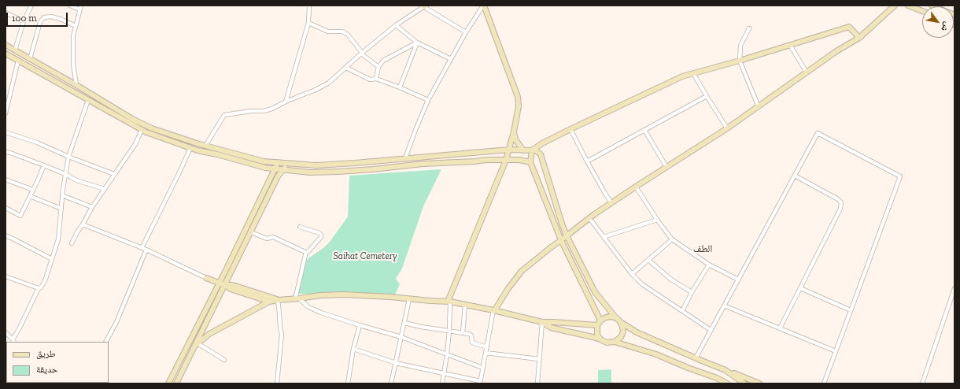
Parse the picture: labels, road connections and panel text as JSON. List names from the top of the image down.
{
  "districts": ["الطف"],
  "parks": ["Saihat Cemetery"],
  "legend": ["طريق", "حديقة"],
  "scale_bar": "100 m",
  "north": "bottom right"
}
